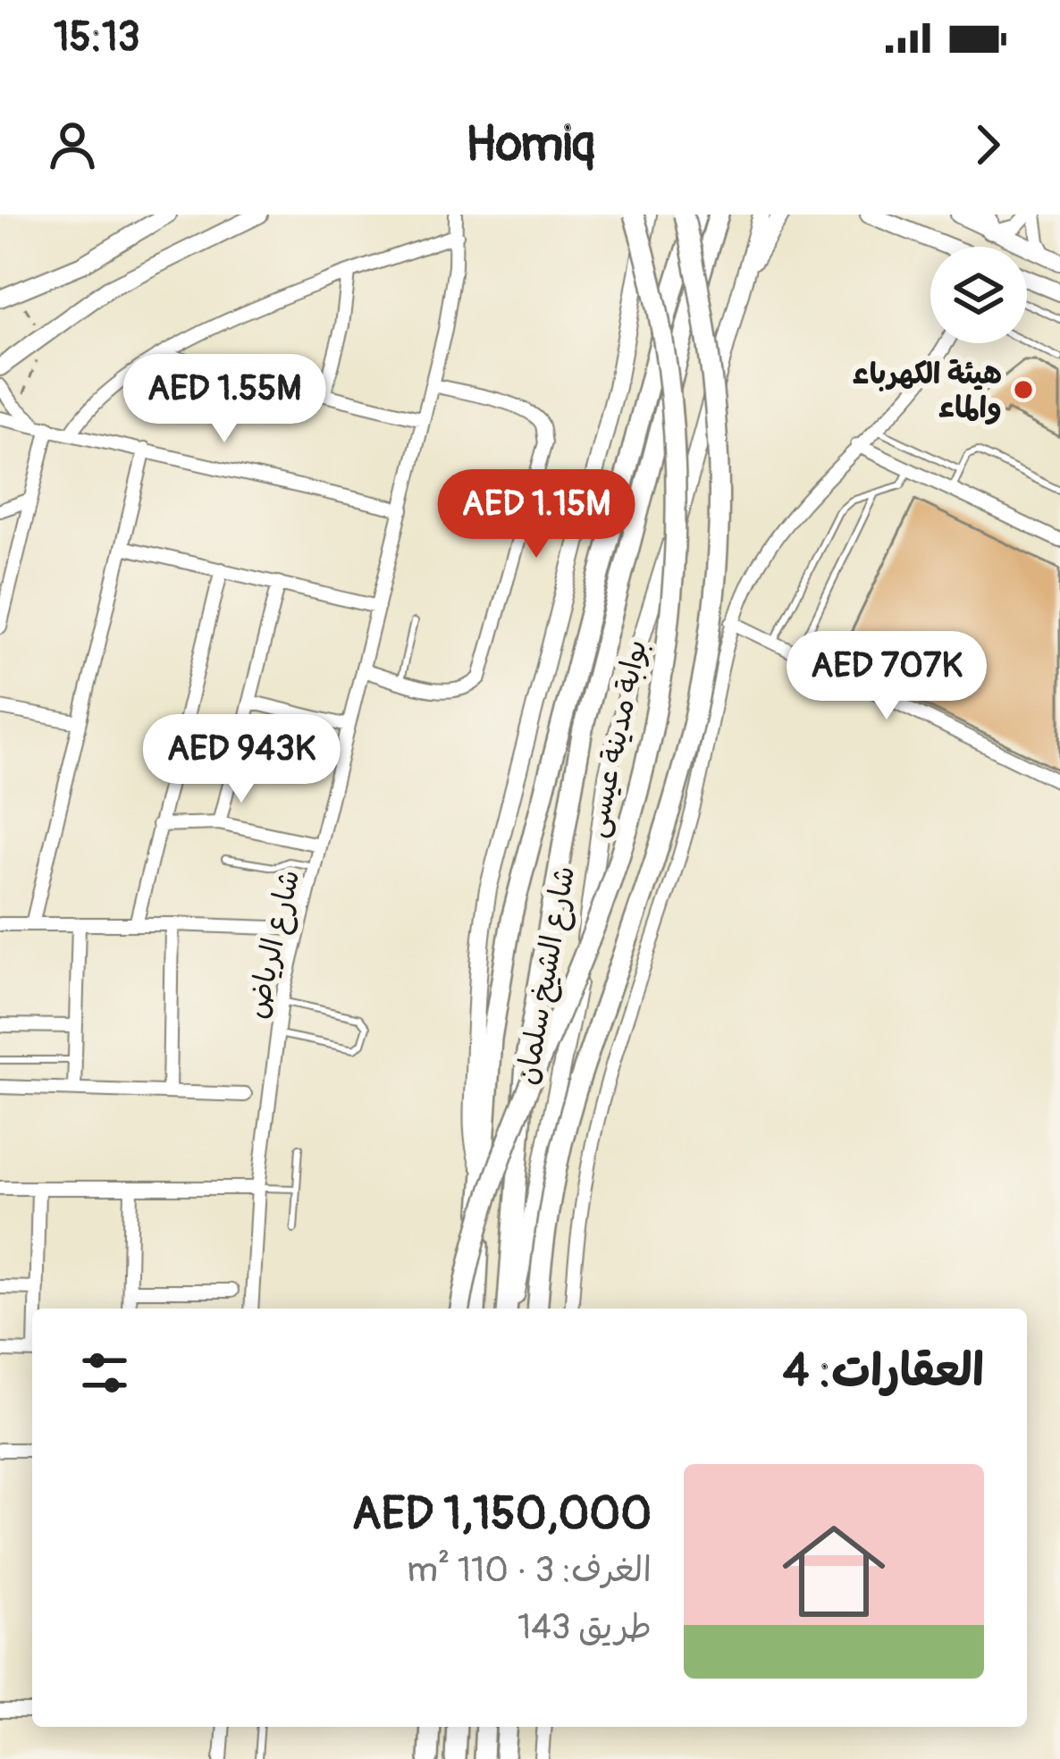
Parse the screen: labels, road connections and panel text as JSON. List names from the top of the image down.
{
  "streets": {
    "main road": ["بوابة مدينة عيسى", "شارع الشيخ سلمان"],
    "street": ["شارع الرياض"]
  },
  "places": ["هيئة الكهرباء والماء"],
  "page": {
    "status": "15:13",
    "header": "Homiq",
    "price": [
      "AED 1.55M",
      "AED 1.15M",
      "AED 707K",
      "AED 943K"
    ],
    "heading": "العقارات: 4",
    "list": [
      {
        "name": "AED 1,150,000",
        "note": "الغرف: 3 · 110 m² · طريق 143"
      }
    ]
  }
}
